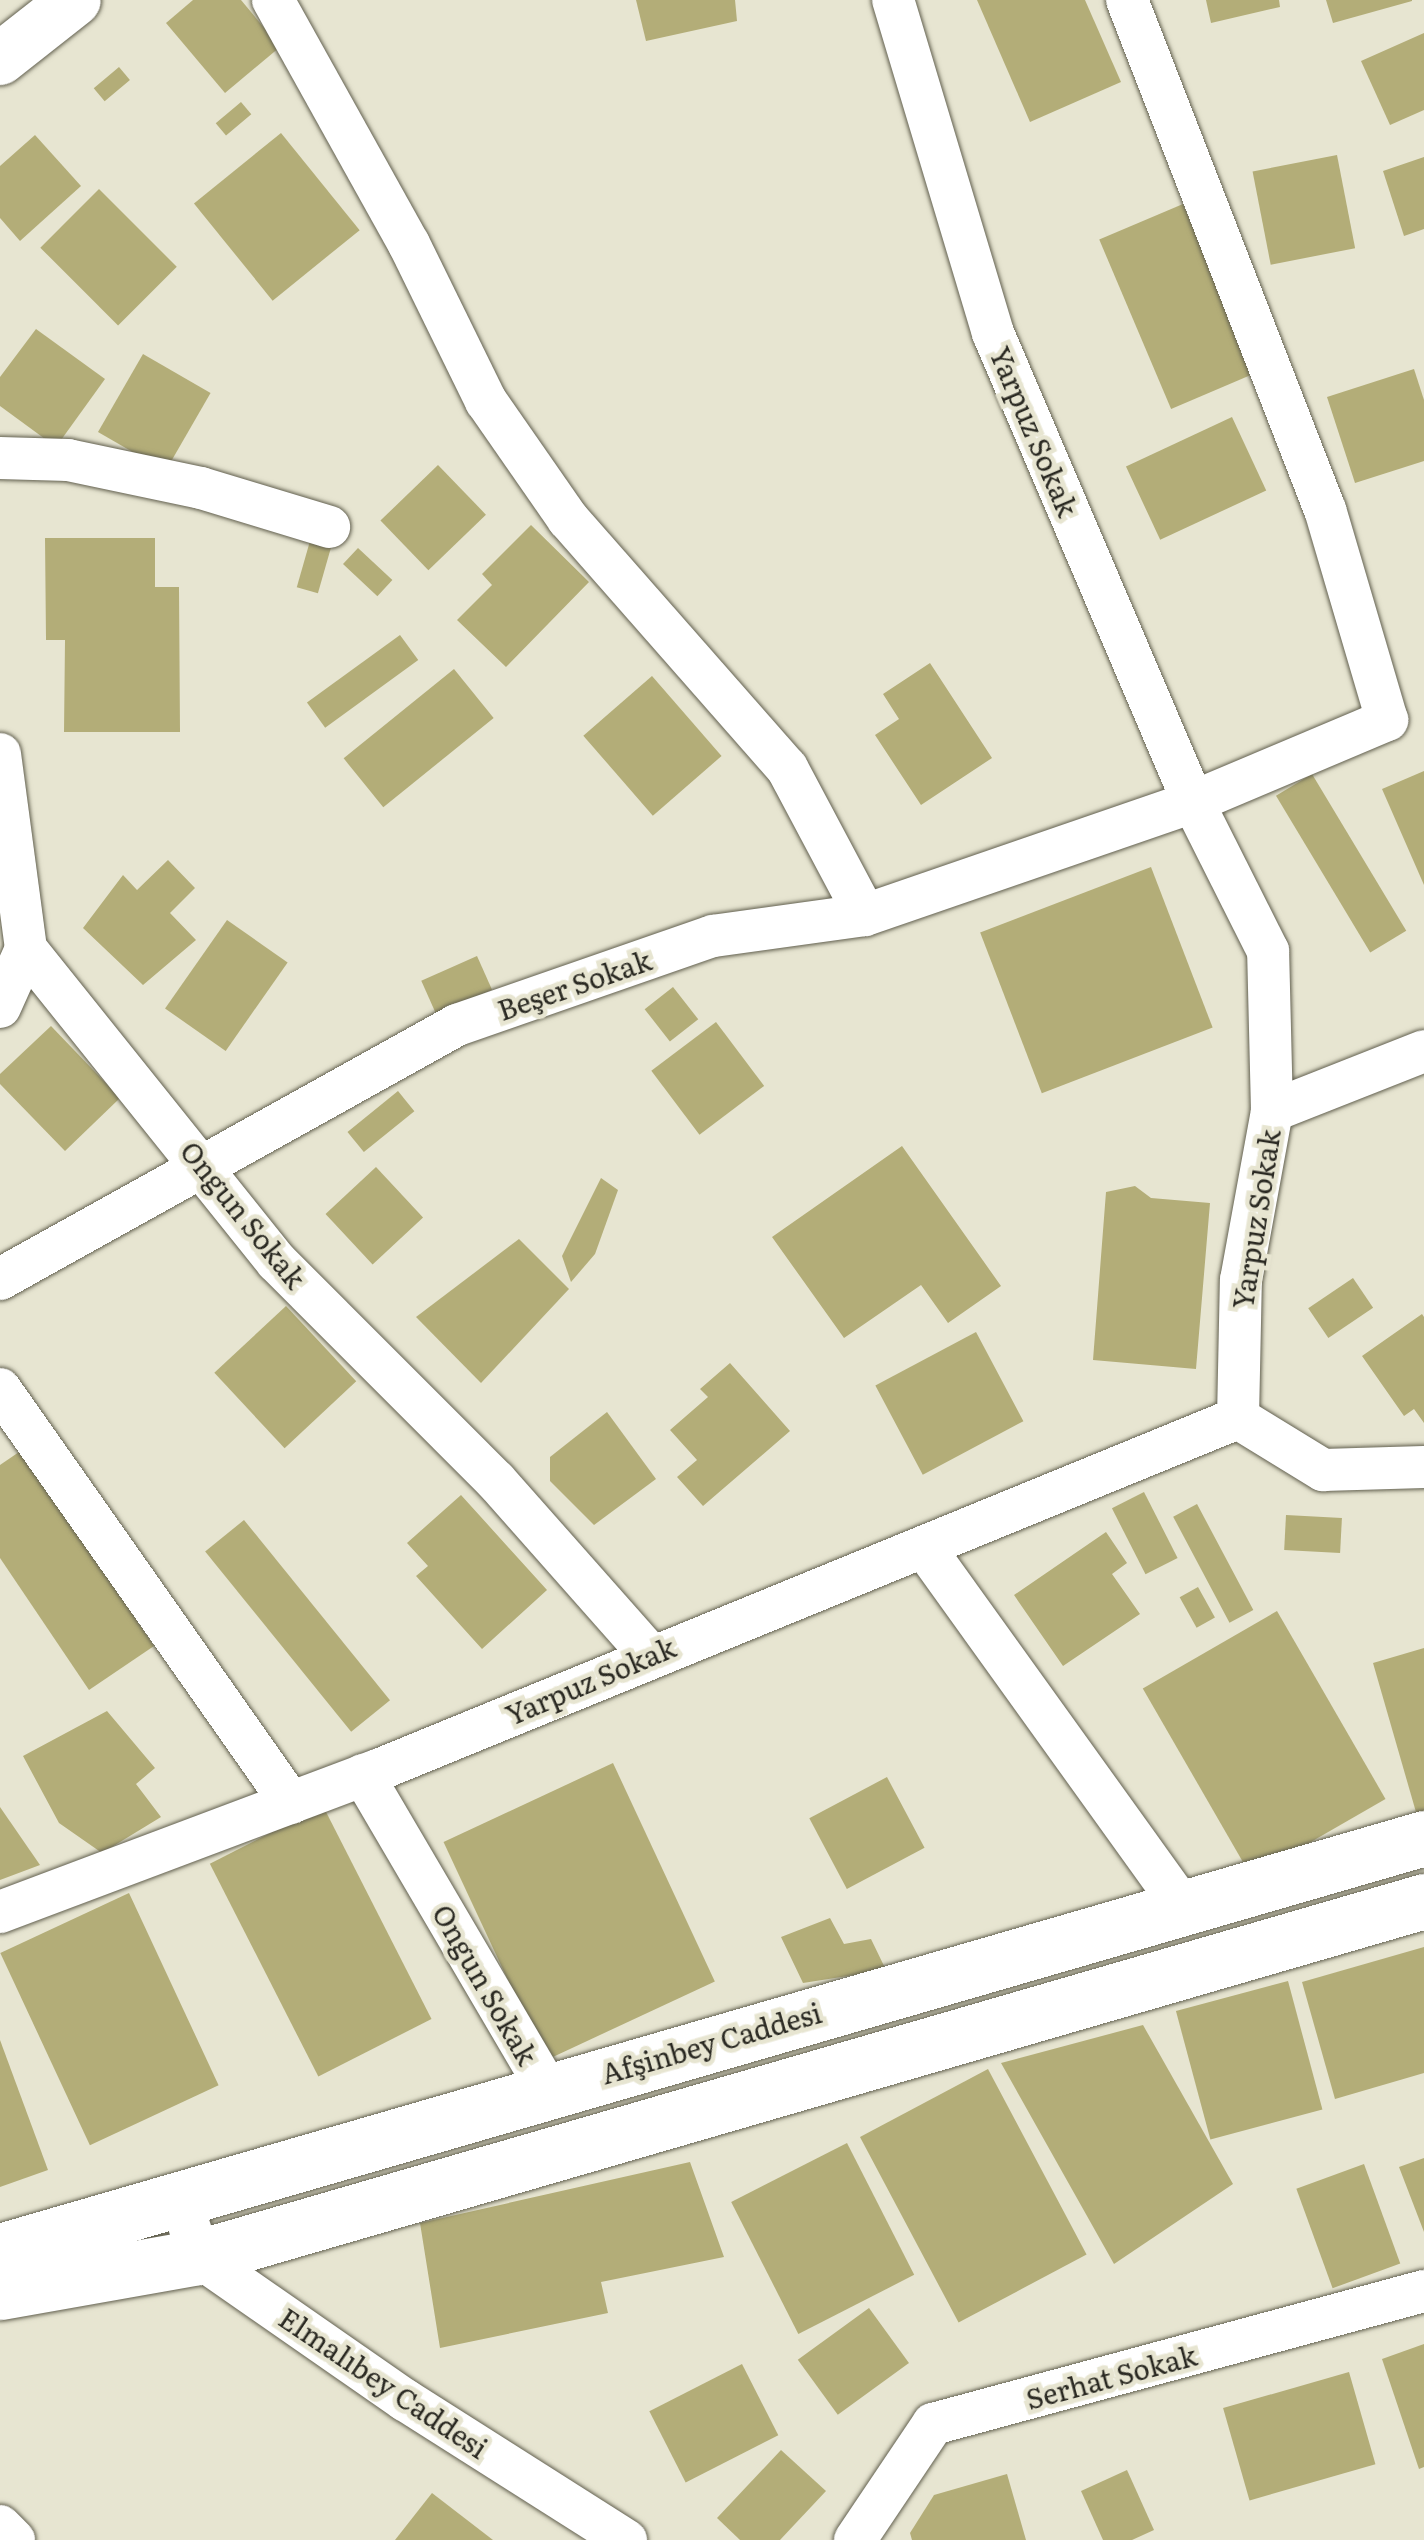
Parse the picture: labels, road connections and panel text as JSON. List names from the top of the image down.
{
  "streets": {
    "main road": ["Afşinbey Caddesi"],
    "street": [
      "Yarpuz Sokak",
      "Beşer Sokak",
      "Ongun Sokak",
      "Serhat Sokak",
      "Elmalıbey Caddesi"
    ]
  },
  "crossings": [
    ["Yarpuz Sokak", "Beşer Sokak"],
    ["Yarpuz Sokak", "Ongun Sokak"],
    ["Beşer Sokak", "Ongun Sokak"],
    ["Ongun Sokak", "Afşinbey Caddesi"]
  ]
}
